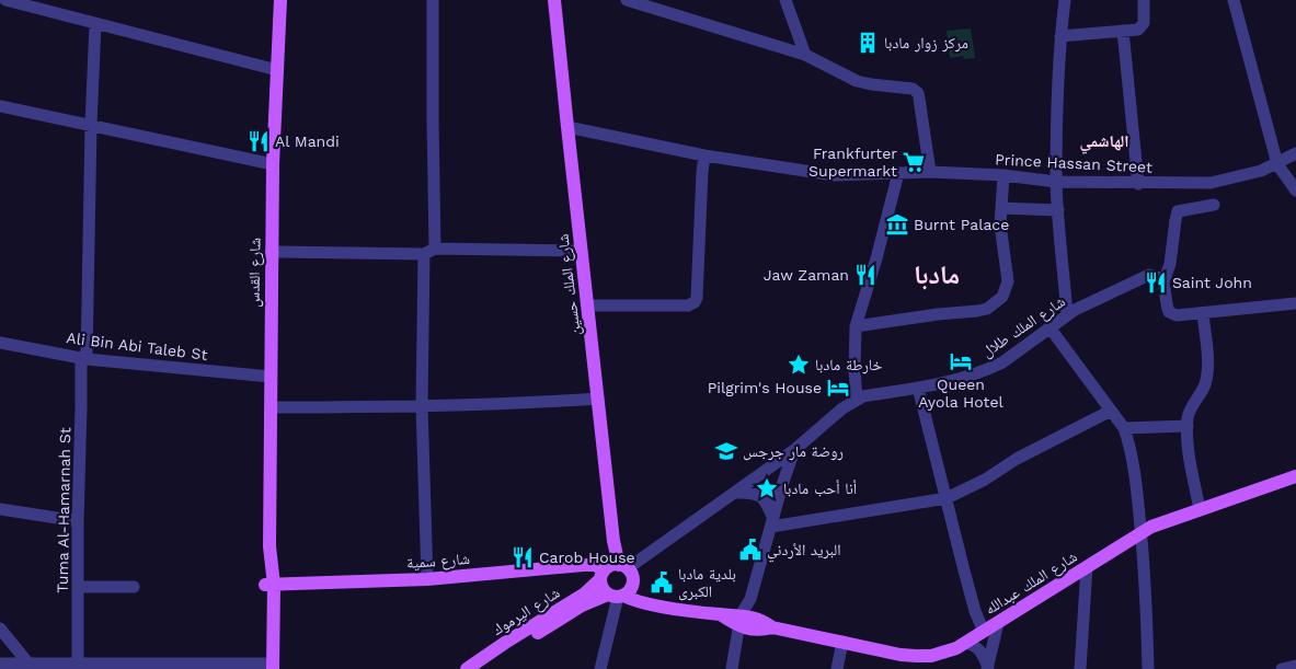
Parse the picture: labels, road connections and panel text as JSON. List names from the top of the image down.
{
  "streets": {
    "main road": [
      "شارع القدس",
      "شارع الملك حسين",
      "شارع سمية",
      "شارع الملك عبدالله",
      "شارع اليرموك"
    ],
    "street": [
      "Prince Hassan Street",
      "شارع الملك طلال",
      "Ali Bin Abi Taleb St",
      "Tuma Al-Hamarnah St"
    ]
  },
  "crossings": [
    ["Prince Hassan Street", "شارع الملك حسين"],
    ["شارع القدس", "Ali Bin Abi Taleb St"],
    ["شارع القدس", "شارع سمية"],
    ["شارع الملك حسين", "شارع الملك طلال"],
    ["شارع الملك حسين", "شارع سمية"],
    ["شارع الملك حسين", "شارع اليرموك"],
    ["شارع الملك طلال", "شارع سمية"],
    ["شارع الملك طلال", "شارع اليرموك"],
    ["Ali Bin Abi Taleb St", "Tuma Al-Hamarnah St"],
    ["شارع سمية", "شارع اليرموك"]
  ],
  "districts": ["الهاشمي", "مادبا"],
  "places": {
    "building": ["مركز زوار مادبا"],
    "restaurant": [
      "Al Mandi",
      "Jaw Zaman",
      "Saint John",
      "Carob House"
    ],
    "supermarket": ["Frankfurter Supermarkt"],
    "museum": ["Burnt Palace"],
    "hotel": ["Queen Ayola Hotel", "Pilgrim's House"],
    "place": ["خارطة مادبا", "أنا أحب مادبا"],
    "school or university": ["روضة مار جرجس"],
    "public building": ["البريد الأردني", "بلدية مادبا الكبرى"]
  }
}
